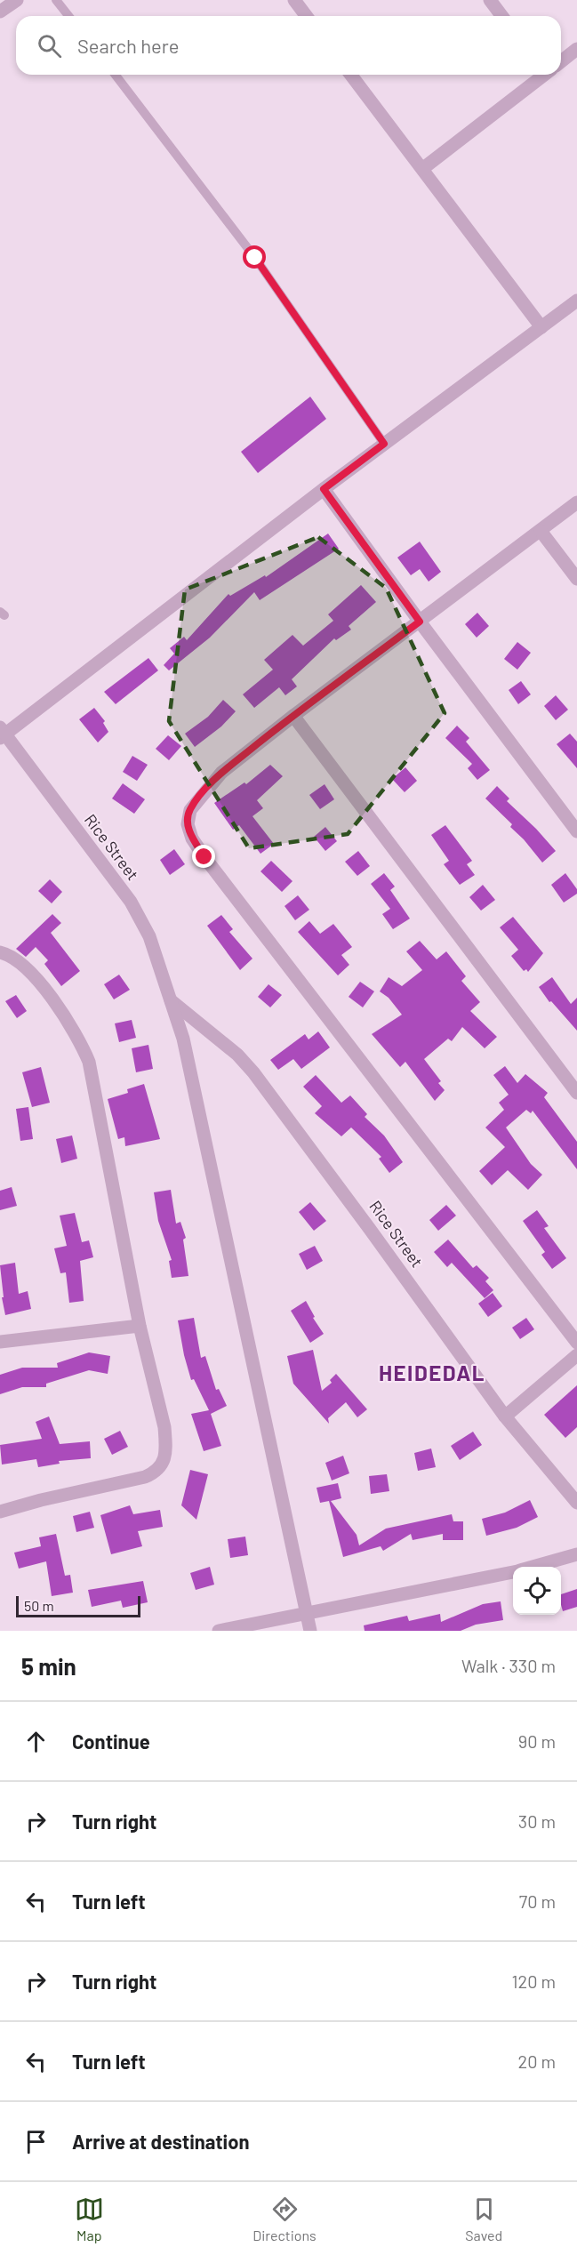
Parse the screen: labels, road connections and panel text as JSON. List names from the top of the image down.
{
  "streets": {
    "street": ["Rice Street"]
  },
  "districts": ["HEIDEDAL"],
  "scale_bar": "50 m",
  "page": {
    "search": "Search here",
    "scale": "50 m",
    "heading": ["5 min", "Walk · 330 m"],
    "list": [
      ["Continue", "90 m"],
      ["Turn right", "30 m"],
      ["Turn left", "70 m"],
      ["Turn right", "120 m"],
      ["Turn left", "20 m"],
      "Arrive at destination"
    ],
    "nav": ["Map", "Directions", "Saved"]
  }
}
